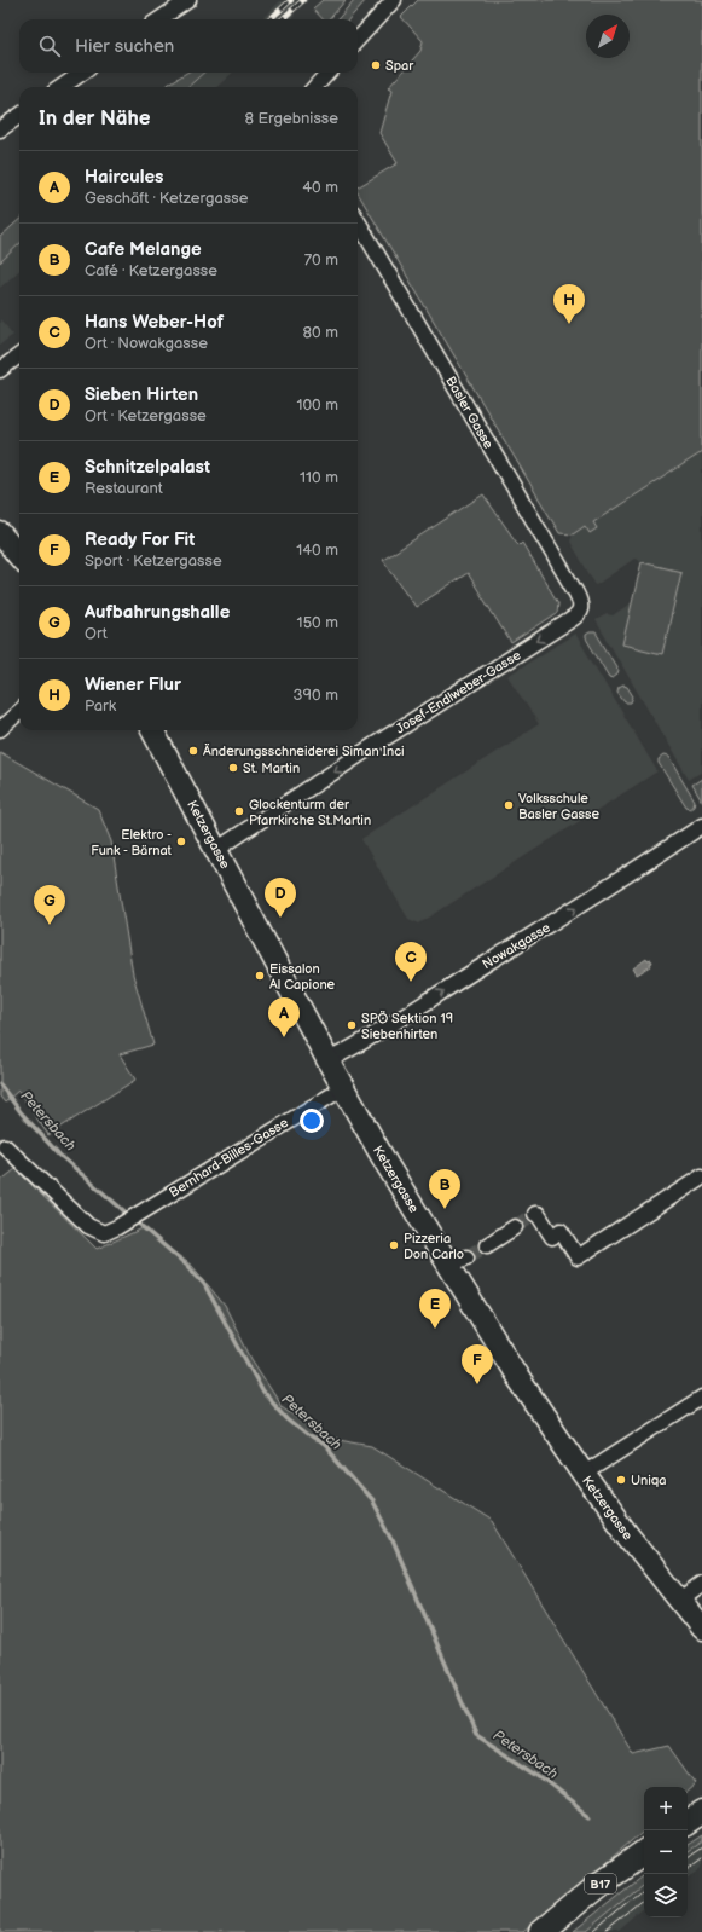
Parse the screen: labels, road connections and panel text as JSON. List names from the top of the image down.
{
  "streets": {
    "main road": ["Ketzergasse", "B17"],
    "street": [
      "Basler Gasse",
      "Josef-Endlweber-Gasse",
      "Nowakgasse",
      "Bernhard-Billes-Gasse"
    ]
  },
  "crossings": [
    ["Basler Gasse", "Josef-Endlweber-Gasse"],
    ["Josef-Endlweber-Gasse", "Ketzergasse"],
    ["Ketzergasse", "Nowakgasse"],
    ["Ketzergasse", "Bernhard-Billes-Gasse"]
  ],
  "one_way": ["Josef-Endlweber-Gasse", "Nowakgasse"],
  "water": ["Petersbach"],
  "places": [
    "Spar",
    "Änderungsschneiderei Siman Inci",
    "St. Martin",
    "Volksschule Basler Gasse",
    "Glockenturm der Pfarrkirche St.Martin",
    "Elektro - Funk - Bärnat",
    "Eissalon Al Capione",
    "SPÖ Sektion 19 Siebenhirten",
    "Pizzeria Don Carlo",
    "Uniqa"
  ],
  "north": "top right",
  "page": {
    "search": "Hier suchen",
    "heading": ["In der Nähe", "8 Ergebnisse"],
    "list": [
      {
        "mark": "A",
        "name": "Haircules",
        "note": "Geschäft · Ketzergasse",
        "value": "40 m"
      },
      {
        "mark": "B",
        "name": "Cafe Melange",
        "note": "Café · Ketzergasse",
        "value": "70 m"
      },
      {
        "mark": "C",
        "name": "Hans Weber-Hof",
        "note": "Ort · Nowakgasse",
        "value": "80 m"
      },
      {
        "mark": "D",
        "name": "Sieben Hirten",
        "note": "Ort · Ketzergasse",
        "value": "100 m"
      },
      {
        "mark": "E",
        "name": "Schnitzelpalast",
        "note": "Restaurant",
        "value": "110 m"
      },
      {
        "mark": "F",
        "name": "Ready For Fit",
        "note": "Sport · Ketzergasse",
        "value": "140 m"
      },
      {
        "mark": "G",
        "name": "Aufbahrungshalle",
        "note": "Ort",
        "value": "150 m"
      },
      {
        "mark": "H",
        "name": "Wiener Flur",
        "note": "Park",
        "value": "390 m"
      }
    ],
    "pins": [
      "H",
      "D",
      "G",
      "C",
      "A",
      "B",
      "E",
      "F"
    ],
    "map_buttons": ["+", "−"]
  }
}
